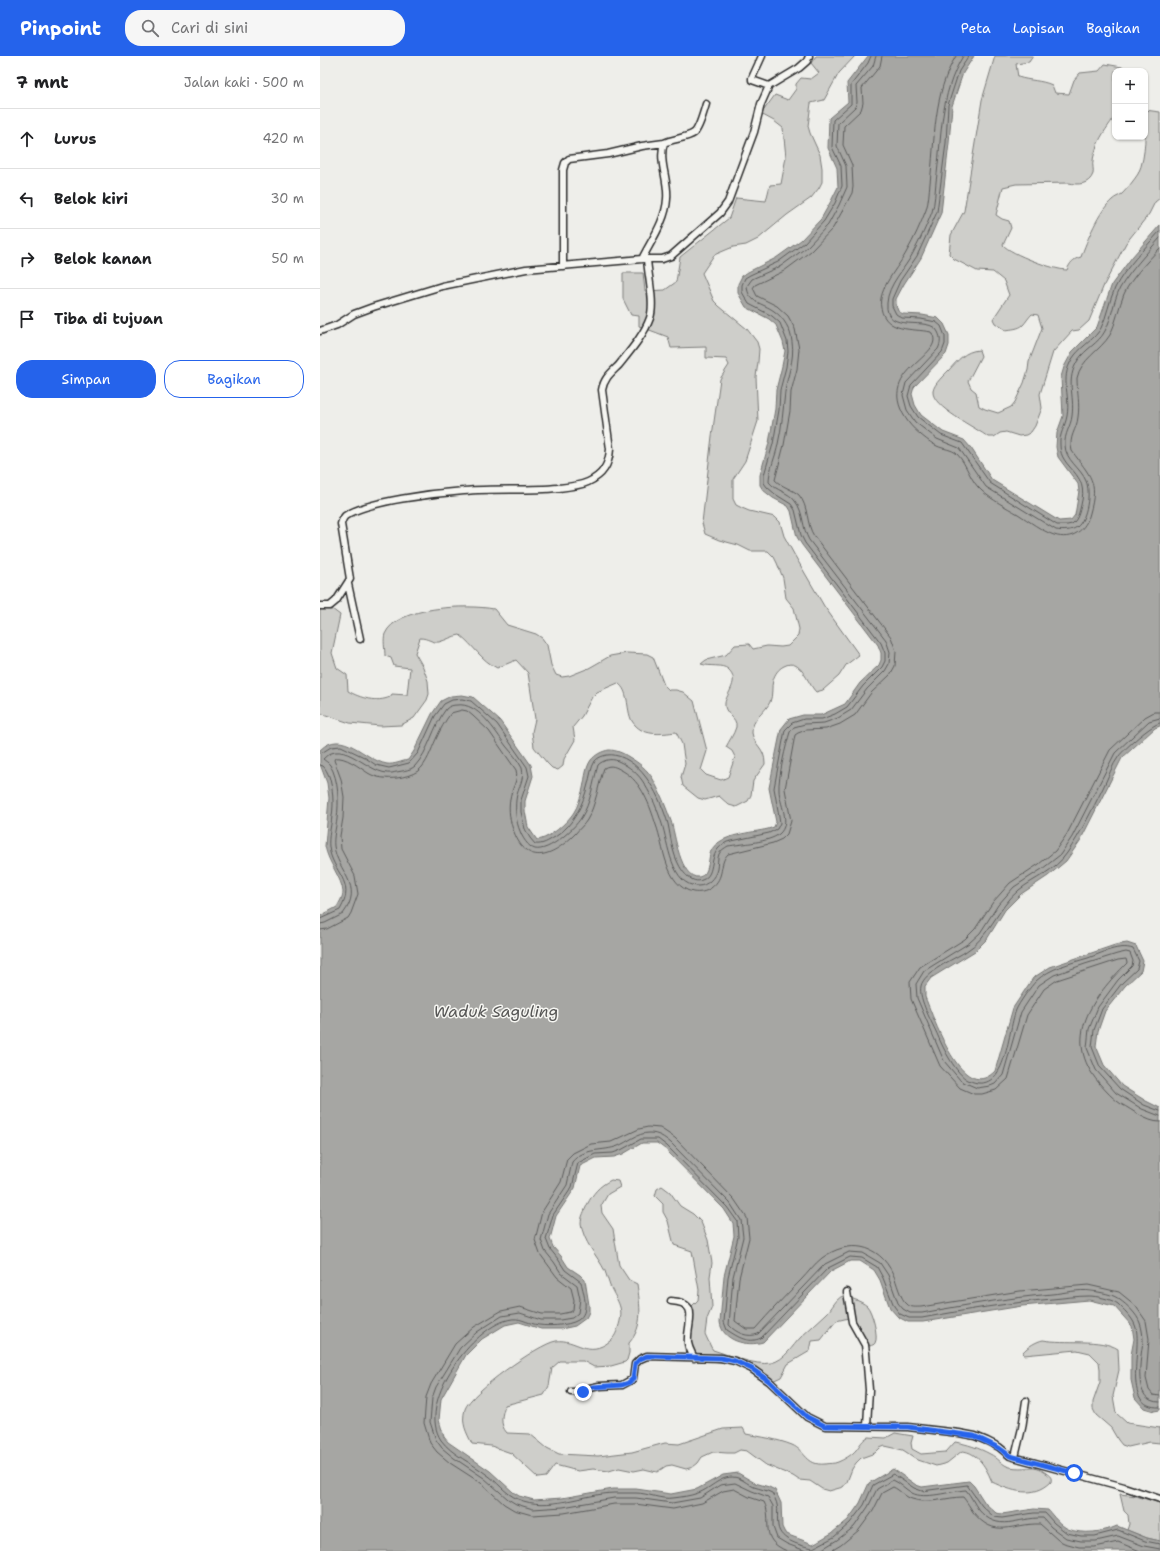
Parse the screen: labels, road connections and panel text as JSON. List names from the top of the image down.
{
  "water": ["Waduk Saguling"],
  "page": {
    "header": "Pinpoint",
    "search": "Cari di sini",
    "nav": ["Peta", "Lapisan", "Bagikan"],
    "heading": ["7 mnt", "Jalan kaki · 500 m"],
    "map_buttons": ["+", "−"],
    "list": [
      ["Lurus", "420 m"],
      ["Belok kiri", "30 m"],
      ["Belok kanan", "50 m"],
      "Tiba di tujuan"
    ],
    "buttons": ["Simpan", "Bagikan"]
  }
}
